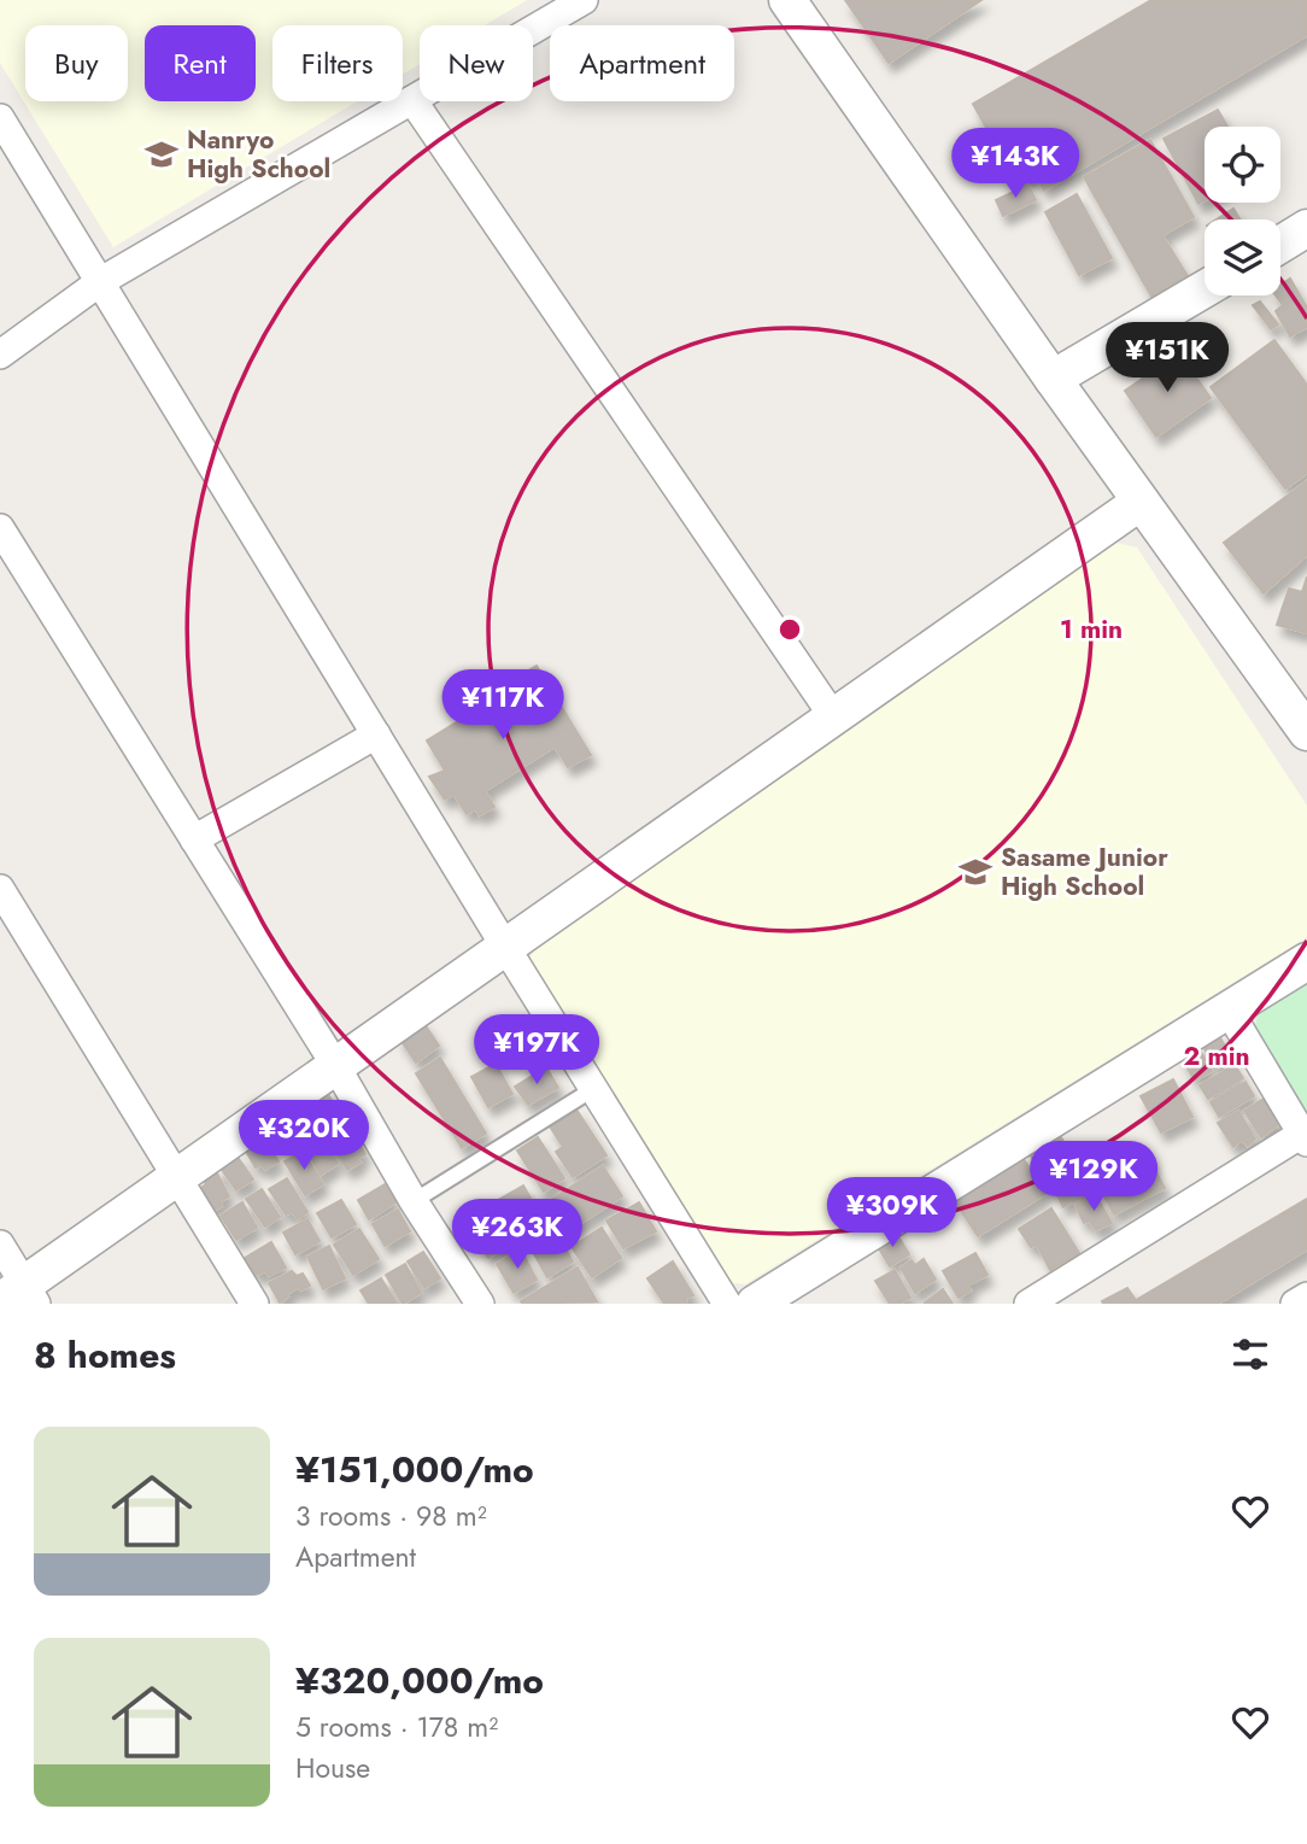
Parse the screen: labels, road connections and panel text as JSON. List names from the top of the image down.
{
  "places": {
    "school or university": ["Nanryo High School", "Sasame Junior High School"]
  },
  "page": {
    "chip": [
      "Buy",
      "Rent",
      "Filters",
      "New",
      "Apartment"
    ],
    "price": [
      "¥143K",
      "¥151K",
      "¥117K",
      "¥197K",
      "¥320K",
      "¥129K",
      "¥309K",
      "¥263K"
    ],
    "heading": "8 homes",
    "list": [
      {
        "name": "¥151,000/mo",
        "note": "3 rooms · 98 m² · Apartment"
      },
      {
        "name": "¥320,000/mo",
        "note": "5 rooms · 178 m² · House"
      }
    ]
  },
  "rings": ["1 min", "2 min"]
}
